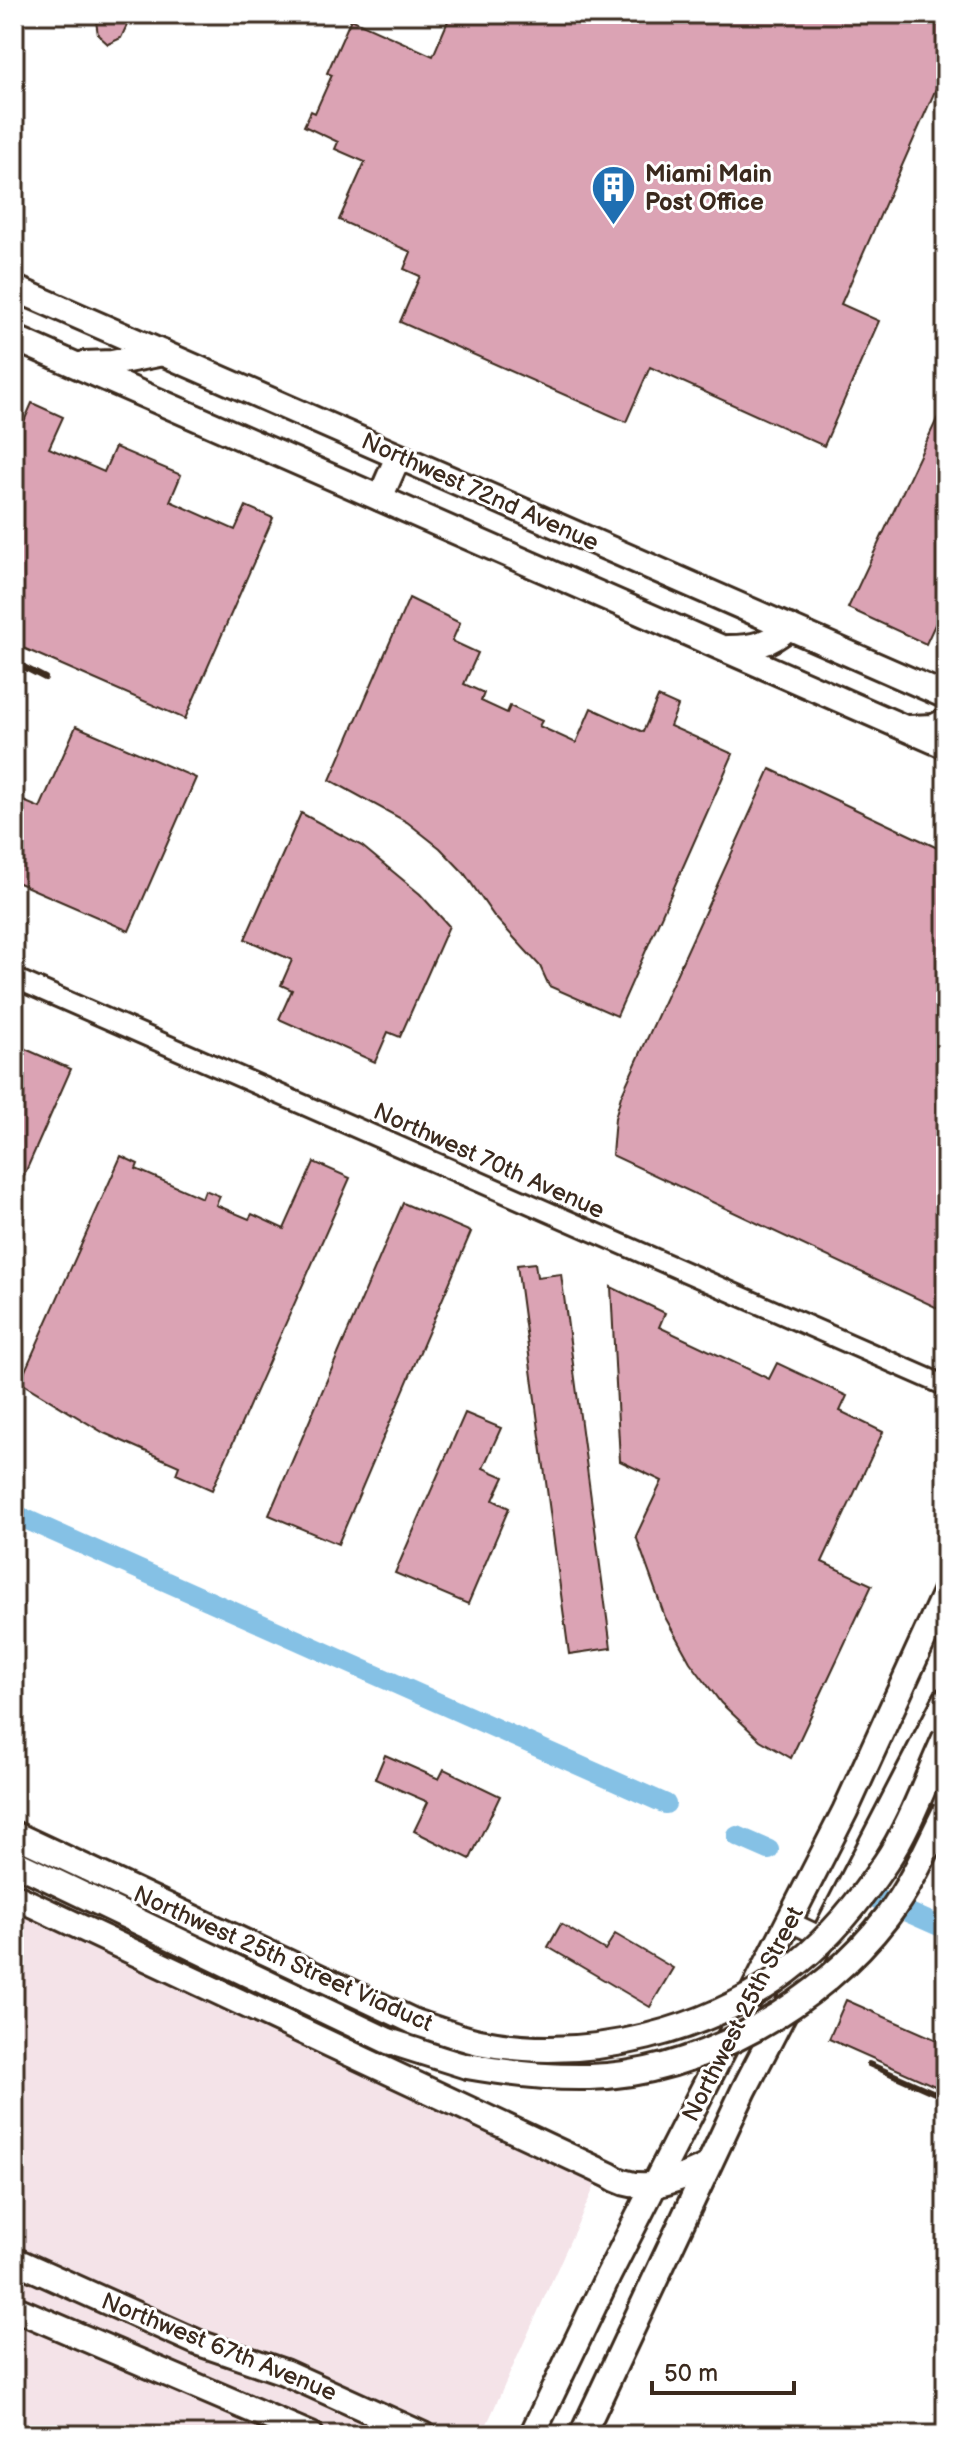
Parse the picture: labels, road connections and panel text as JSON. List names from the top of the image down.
{
  "streets": {
    "main road": [
      "Northwest 72nd Avenue",
      "Northwest 25th Street Viaduct",
      "Northwest 25th Street",
      "Northwest 67th Avenue"
    ],
    "street": ["Northwest 70th Avenue"]
  },
  "places": {
    "building": ["Miami Main Post Office"]
  },
  "scale_bar": "50 m"
}
